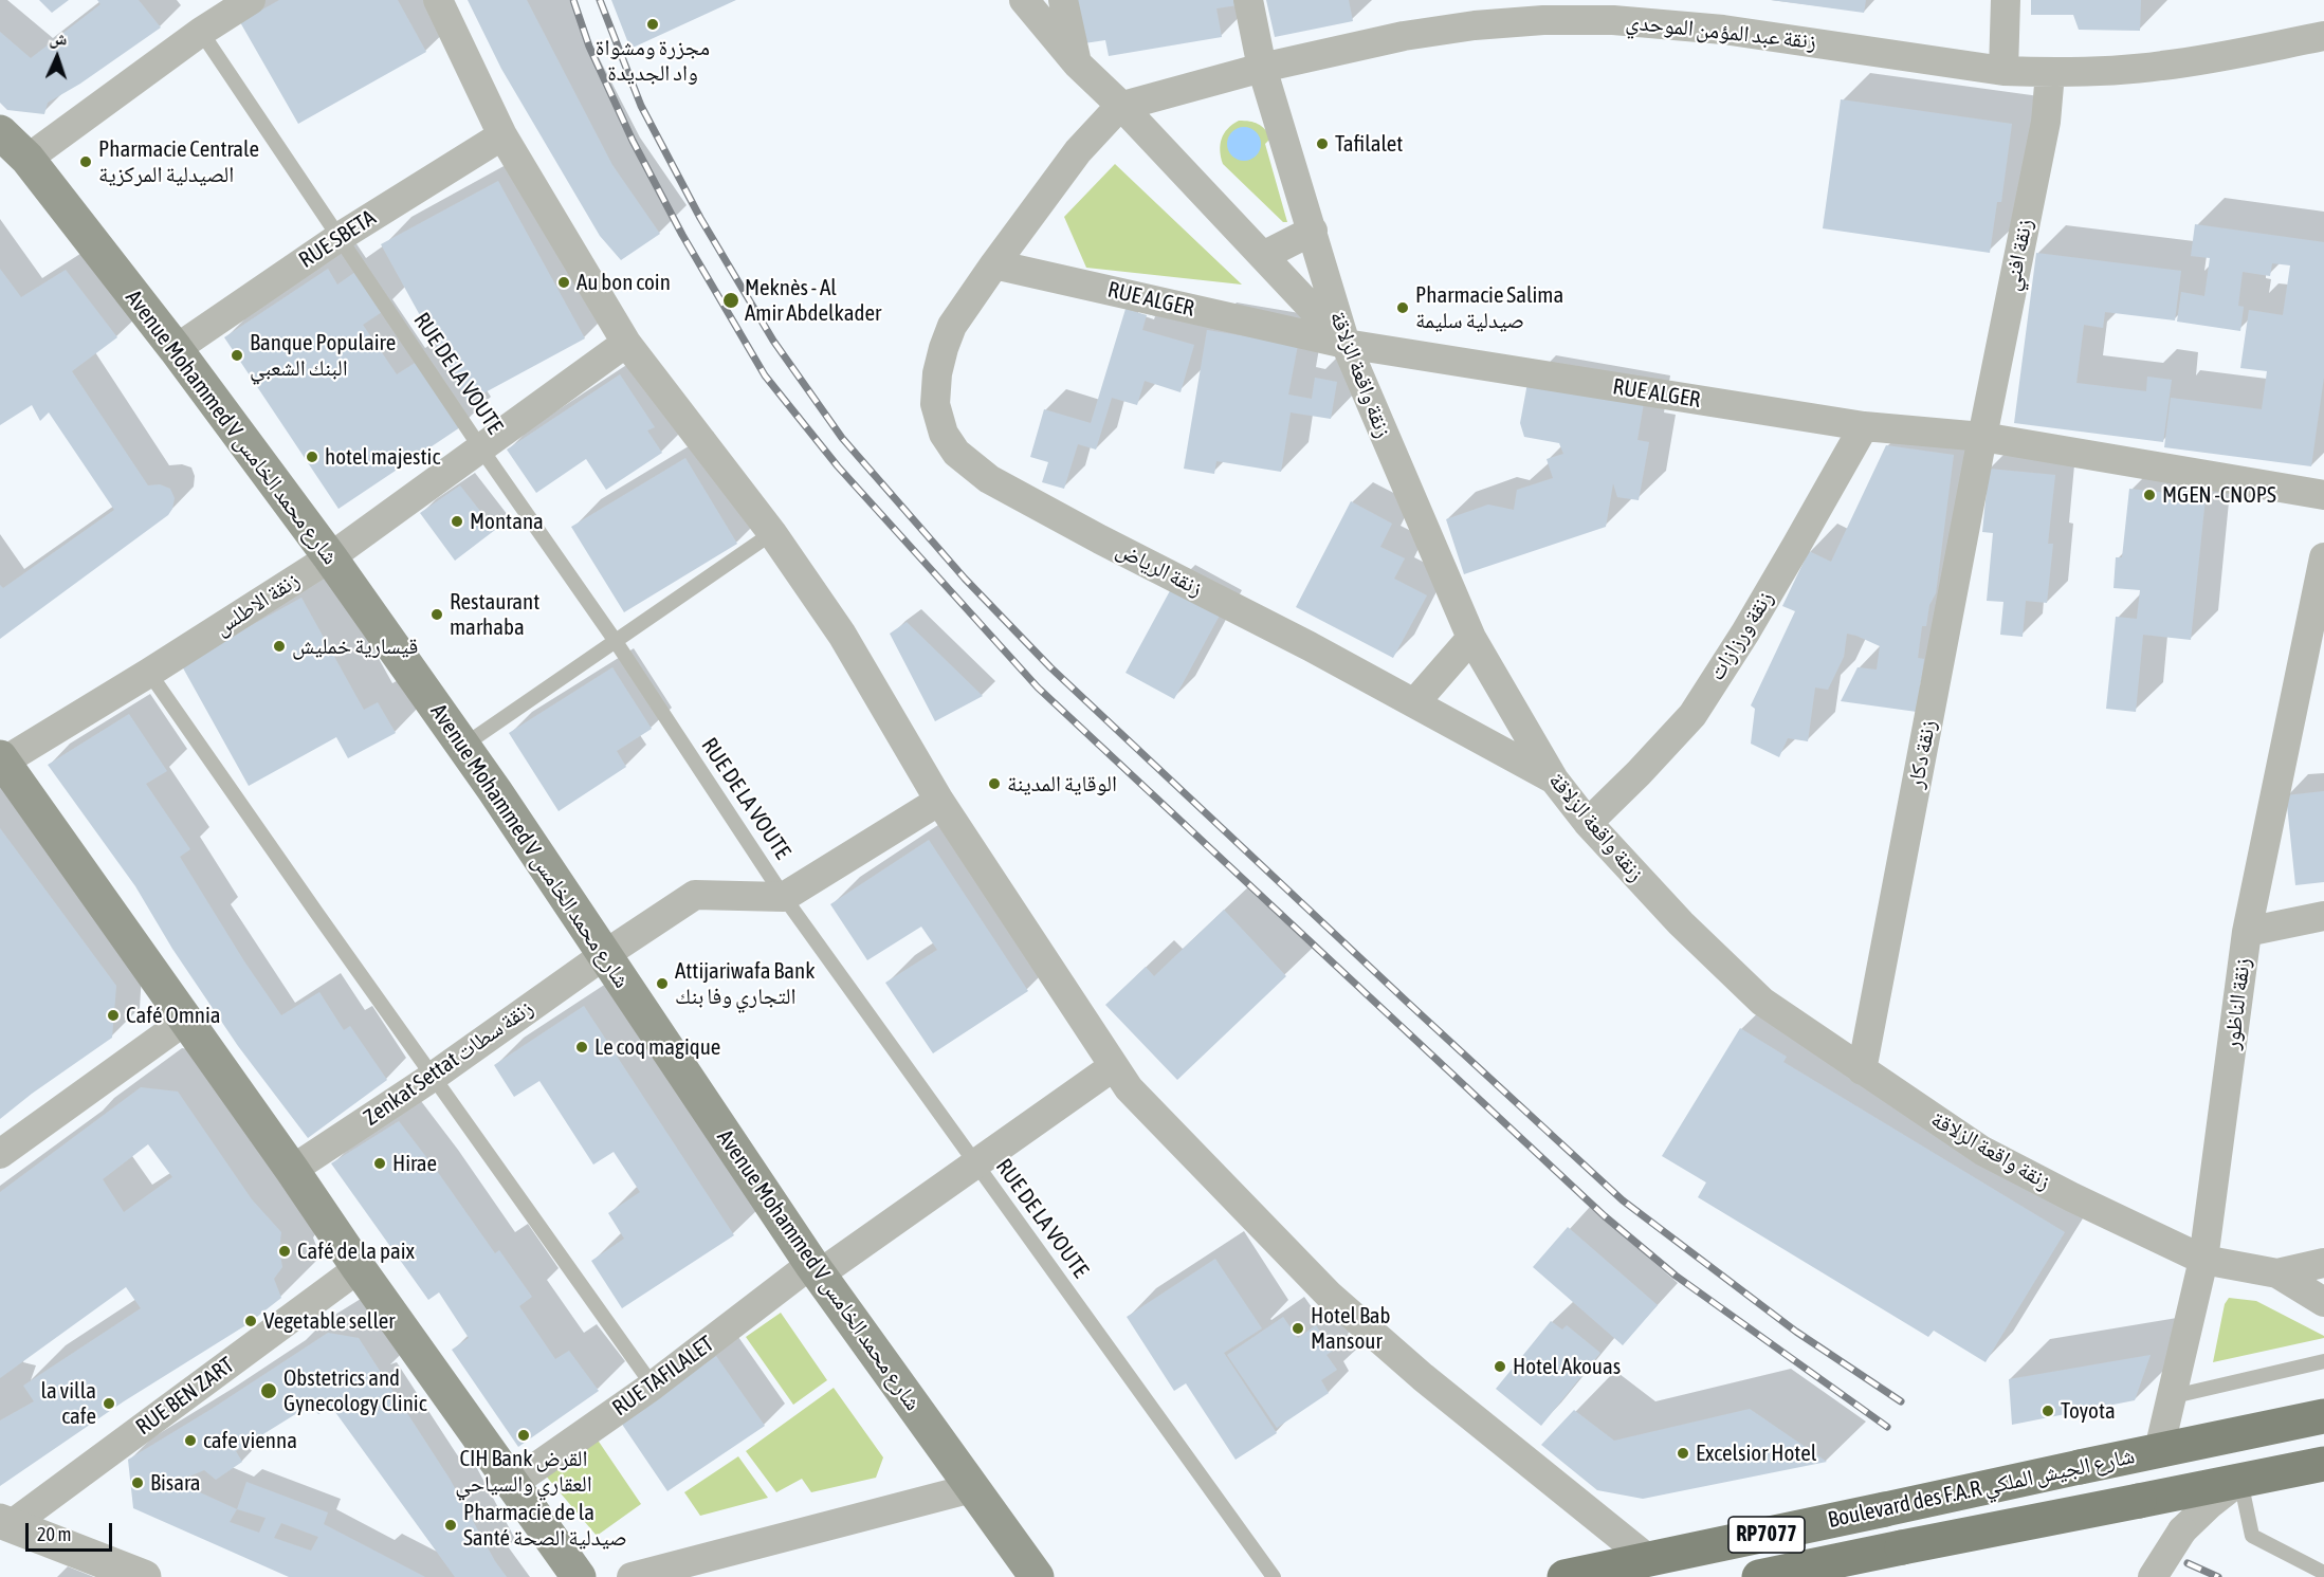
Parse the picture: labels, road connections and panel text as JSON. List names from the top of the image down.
{
  "streets": {
    "main road": ["Avenue Mohammed V شارع محمد الخامس", "Boulevard des F.A.R شارع الجيش الملكي", "RP7077"],
    "street": [
      "زنقة عبد المؤمن الموحدي",
      "RUE SBETA",
      "زنقة افني",
      "RUE ALGER",
      "زنقة واقعة الزلاقة",
      "زنقة الرياض",
      "زنقة الاطلس",
      "زنقة ورزازات",
      "زنقة دكار",
      "زنقة الناظور",
      "Zenkat Settat زنقة سطات",
      "RUE TAFILALET",
      "RUE BEN ZART"
    ],
    "lane": ["RUE DE LA VOUTE"]
  },
  "crossings": [
    ["زنقة عبد المؤمن الموحدي", "زنقة افني"],
    ["زنقة عبد المؤمن الموحدي", "زنقة واقعة الزلاقة"],
    ["RUE SBETA", "RUE DE LA VOUTE"],
    ["RUE SBETA", "Avenue Mohammed V شارع محمد الخامس"],
    ["زنقة افني", "RUE ALGER"],
    ["زنقة افني", "زنقة دكار"],
    ["RUE ALGER", "زنقة واقعة الزلاقة"],
    ["RUE ALGER", "زنقة الرياض"],
    ["RUE ALGER", "زنقة ورزازات"],
    ["RUE ALGER", "زنقة دكار"],
    ["RUE DE LA VOUTE", "زنقة الاطلس"],
    ["RUE DE LA VOUTE", "Zenkat Settat زنقة سطات"],
    ["RUE DE LA VOUTE", "RUE TAFILALET"],
    ["زنقة واقعة الزلاقة", "زنقة الرياض"],
    ["زنقة واقعة الزلاقة", "زنقة ورزازات"],
    ["زنقة واقعة الزلاقة", "زنقة دكار"],
    ["زنقة واقعة الزلاقة", "زنقة الناظور"],
    ["Avenue Mohammed V شارع محمد الخامس", "زنقة الاطلس"],
    ["Avenue Mohammed V شارع محمد الخامس", "Zenkat Settat زنقة سطات"],
    ["Avenue Mohammed V شارع محمد الخامس", "RUE TAFILALET"],
    ["زنقة الناظور", "Boulevard des F.A.R شارع الجيش الملكي"]
  ],
  "places": [
    "مجزرة ومشواة واد الجديدة",
    "Tafilalet",
    "Pharmacie Centrale الصيدلية المركزية",
    "Au bon coin",
    "Meknès - Al Amir Abdelkader",
    "Pharmacie Salima صيدلية سليمة",
    "Banque Populaire البنك الشعبي",
    "hotel majestic",
    "MGEN -CNOPS",
    "Montana",
    "Restaurant marhaba",
    "قيسارية خمليش",
    "الوقاية المدينة",
    "Attijariwafa Bank التجاري وفا بنك",
    "Café Omnia",
    "Le coq magique",
    "Hirae",
    "Café de la paix",
    "Vegetable seller",
    "Hotel Bab Mansour",
    "Hotel Akouas",
    "Obstetrics and Gynecology Clinic",
    "la villa cafe",
    "Toyota",
    "CIH Bank القرض العقاري والسياحي",
    "cafe vienna",
    "Excelsior Hotel",
    "Bisara",
    "Pharmacie de la Santé صيدلية الصحة"
  ],
  "scale_bar": "20 m",
  "north": "top"
}
